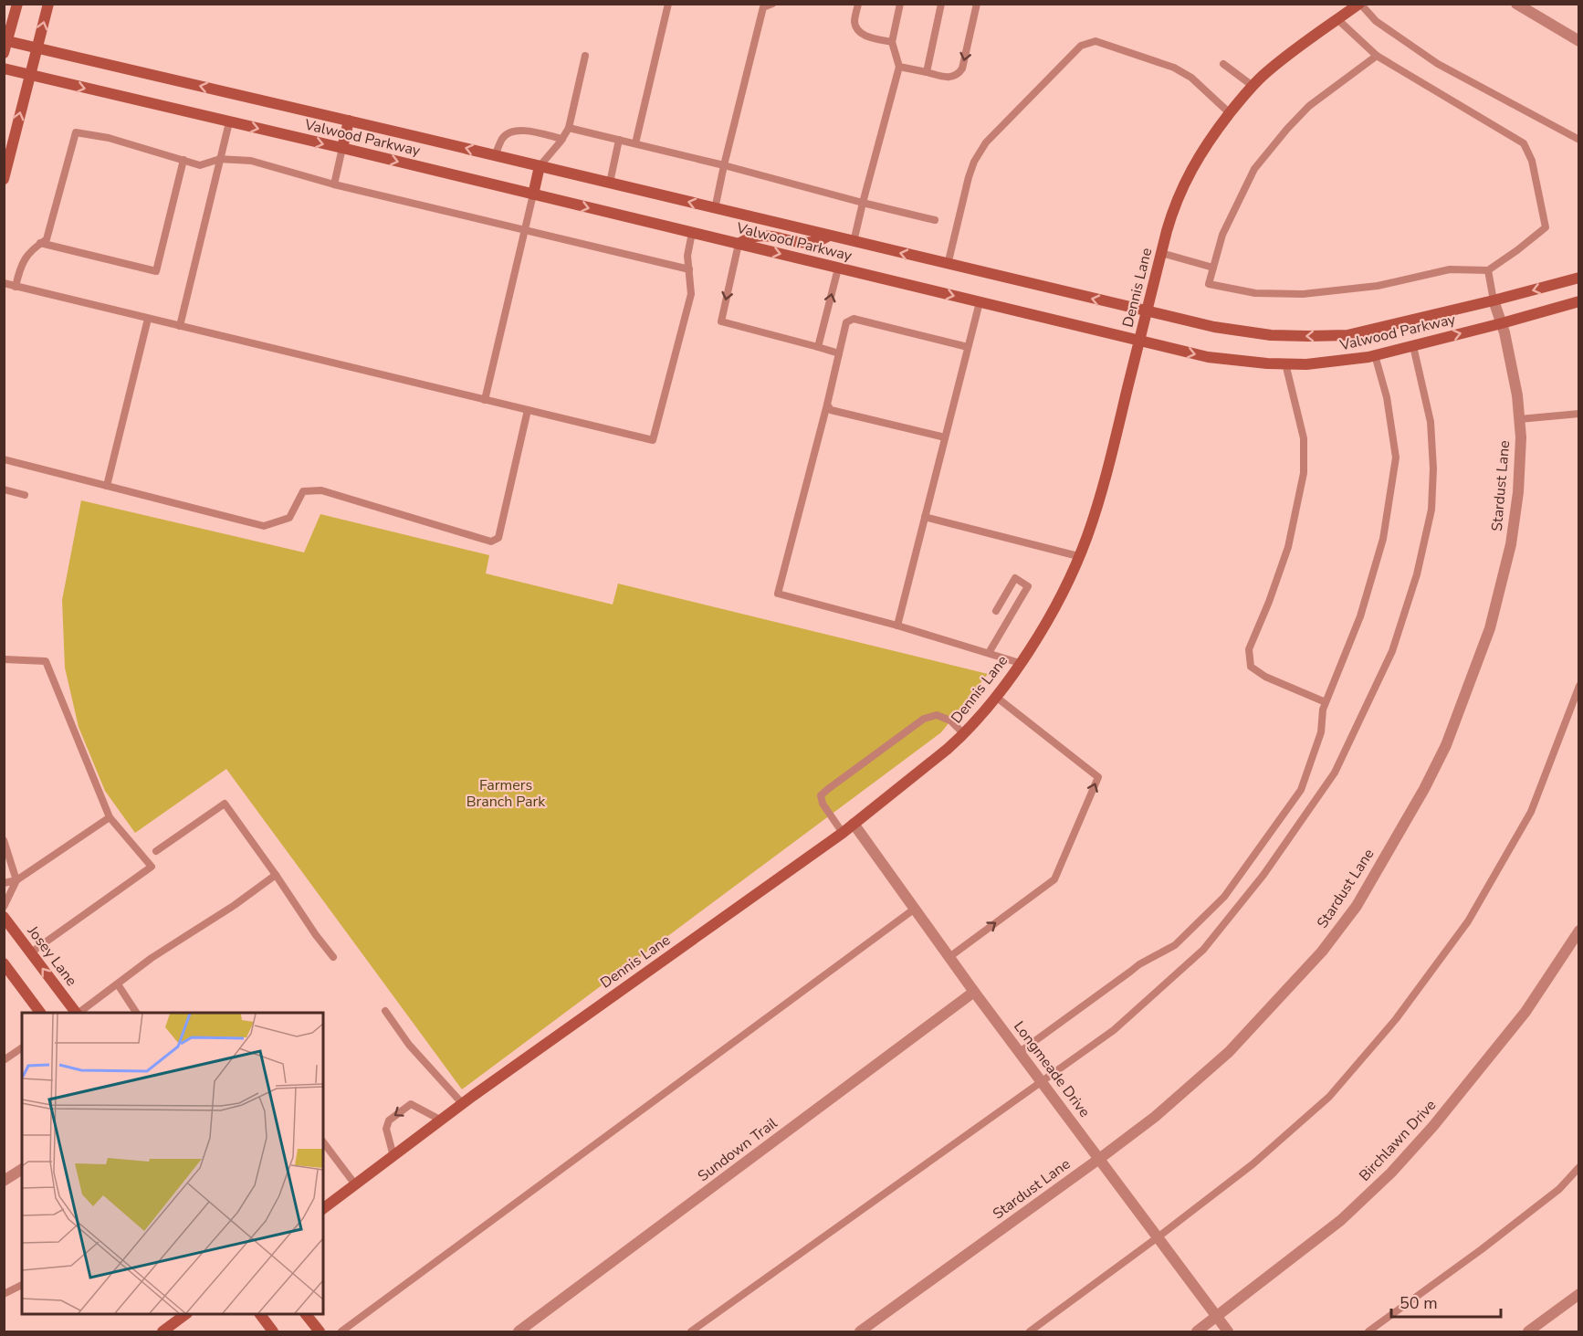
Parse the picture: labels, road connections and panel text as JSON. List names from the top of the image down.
{
  "streets": {
    "main road": ["Valwood Parkway", "Dennis Lane", "Josey Lane"],
    "street": [
      "Stardust Lane",
      "Longmeade Drive",
      "Birchlawn Drive",
      "Sundown Trail"
    ]
  },
  "crossings": [
    ["Valwood Parkway", "Dennis Lane"],
    ["Valwood Parkway", "Stardust Lane"],
    ["Dennis Lane", "Longmeade Drive"],
    ["Stardust Lane", "Longmeade Drive"],
    ["Longmeade Drive", "Birchlawn Drive"],
    ["Longmeade Drive", "Sundown Trail"]
  ],
  "parks": ["Farmers Branch Park"],
  "scale_bar": "50 m"
}
